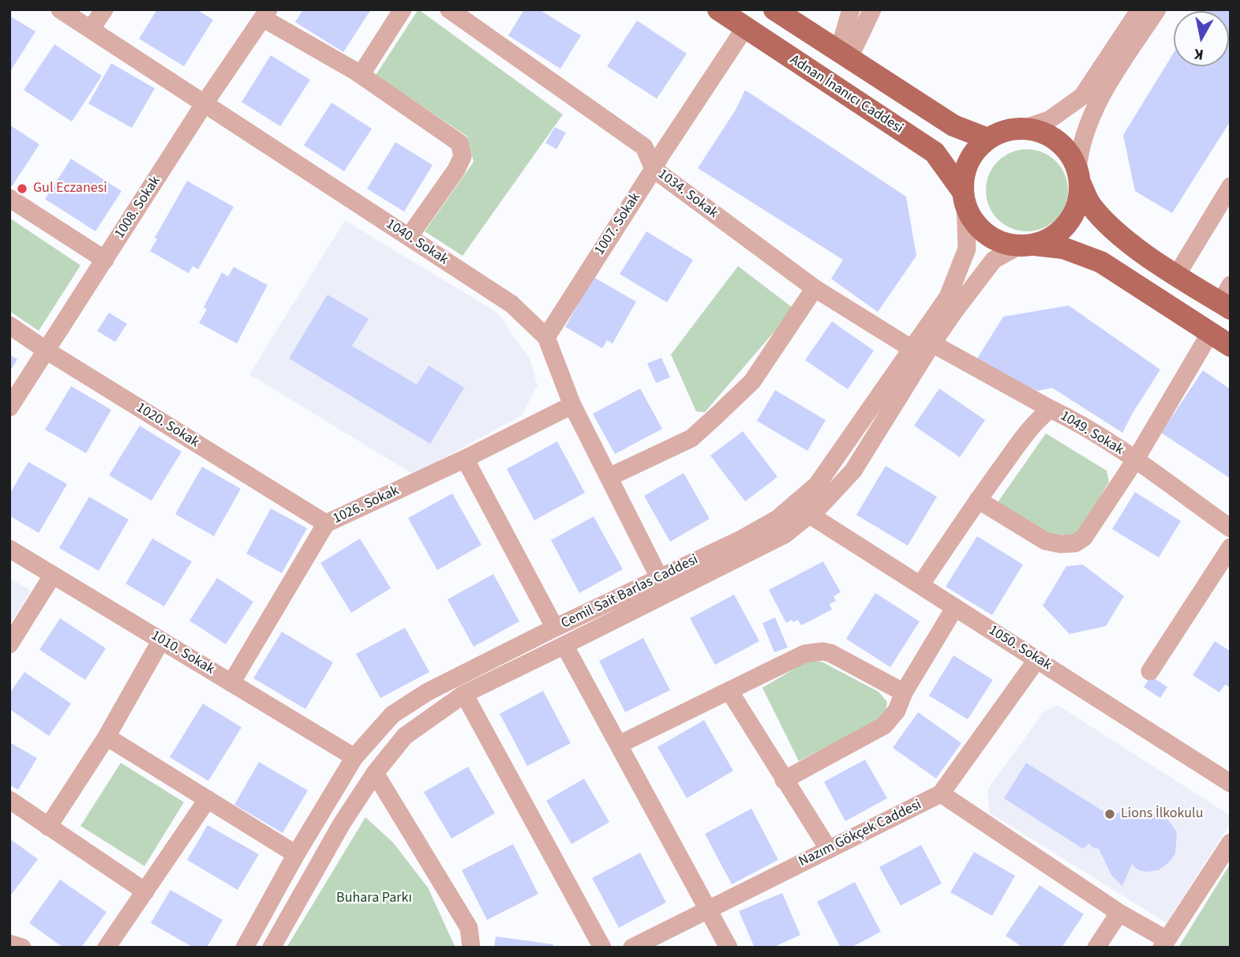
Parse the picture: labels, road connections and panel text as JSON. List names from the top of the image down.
{
  "streets": {
    "main road": ["Adnan İnanıcı Caddesi"],
    "street": [
      "1034. Sokak",
      "1008. Sokak",
      "1007. Sokak",
      "1040. Sokak",
      "1020. Sokak",
      "1049. Sokak",
      "1026. Sokak",
      "Cemil Sait Barlas Caddesi",
      "1050. Sokak",
      "1010. Sokak",
      "Nazım Gökçek Caddesi"
    ]
  },
  "crossings": [
    ["Adnan İnanıcı Caddesi", "1007. Sokak"],
    ["Adnan İnanıcı Caddesi", "Cemil Sait Barlas Caddesi"],
    ["1034. Sokak", "1007. Sokak"],
    ["1034. Sokak", "Cemil Sait Barlas Caddesi"],
    ["1008. Sokak", "1040. Sokak"],
    ["1008. Sokak", "1020. Sokak"],
    ["1007. Sokak", "1040. Sokak"],
    ["1040. Sokak", "1026. Sokak"],
    ["1040. Sokak", "Cemil Sait Barlas Caddesi"],
    ["1020. Sokak", "1026. Sokak"],
    ["1049. Sokak", "1050. Sokak"],
    ["1026. Sokak", "1010. Sokak"],
    ["Cemil Sait Barlas Caddesi", "1050. Sokak"],
    ["Cemil Sait Barlas Caddesi", "1010. Sokak"],
    ["1050. Sokak", "Nazım Gökçek Caddesi"]
  ],
  "parks": ["Buhara Parkı"],
  "places": ["Gul Eczanesi", "Lions İlkokulu"],
  "north": "bottom"
}
